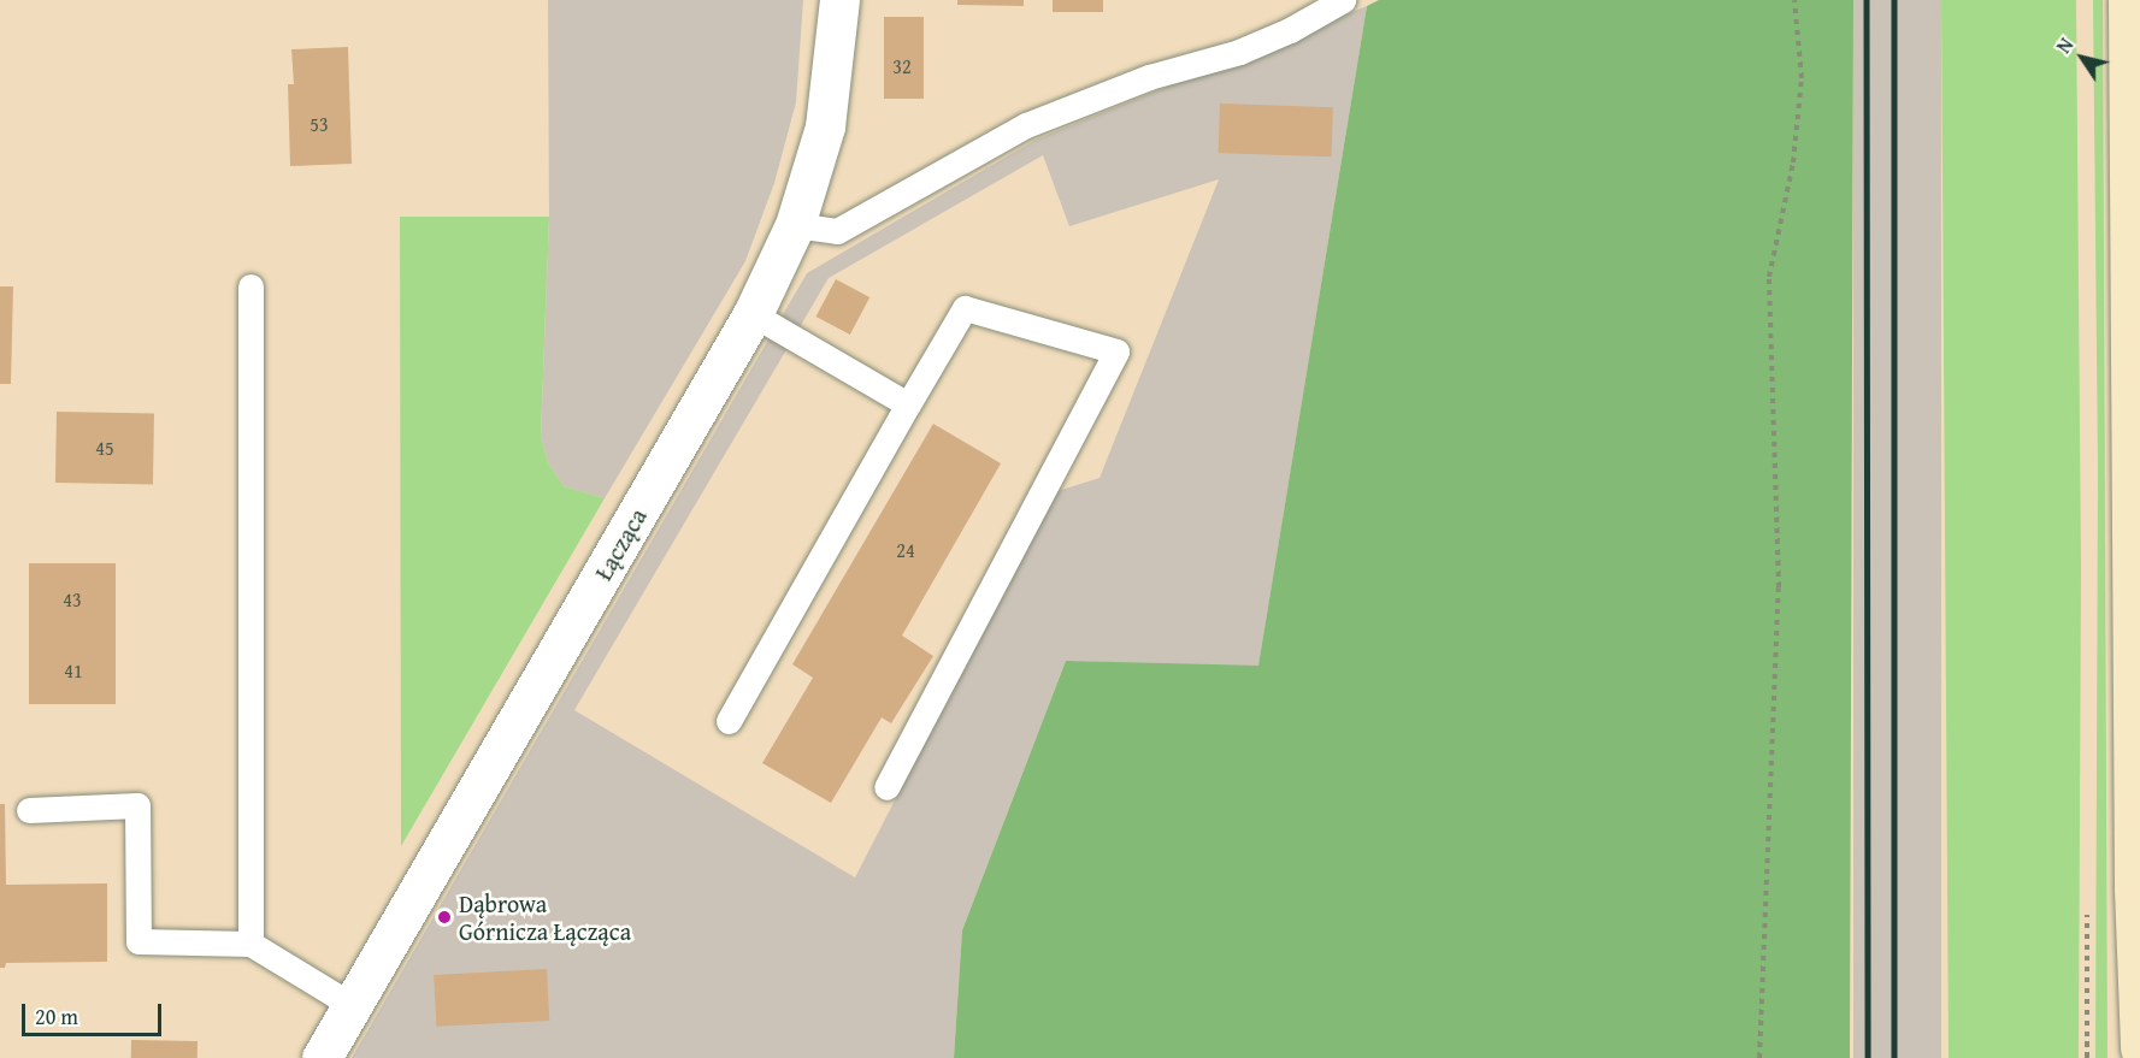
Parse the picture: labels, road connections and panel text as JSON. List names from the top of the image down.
{
  "streets": {
    "street": ["Łącząca"]
  },
  "places": ["Dąbrowa Górnicza Łącząca"],
  "house_numbers": [
    "32",
    "53",
    "45",
    "24",
    "43",
    "41"
  ],
  "scale_bar": "20 m",
  "north": "top left"
}
